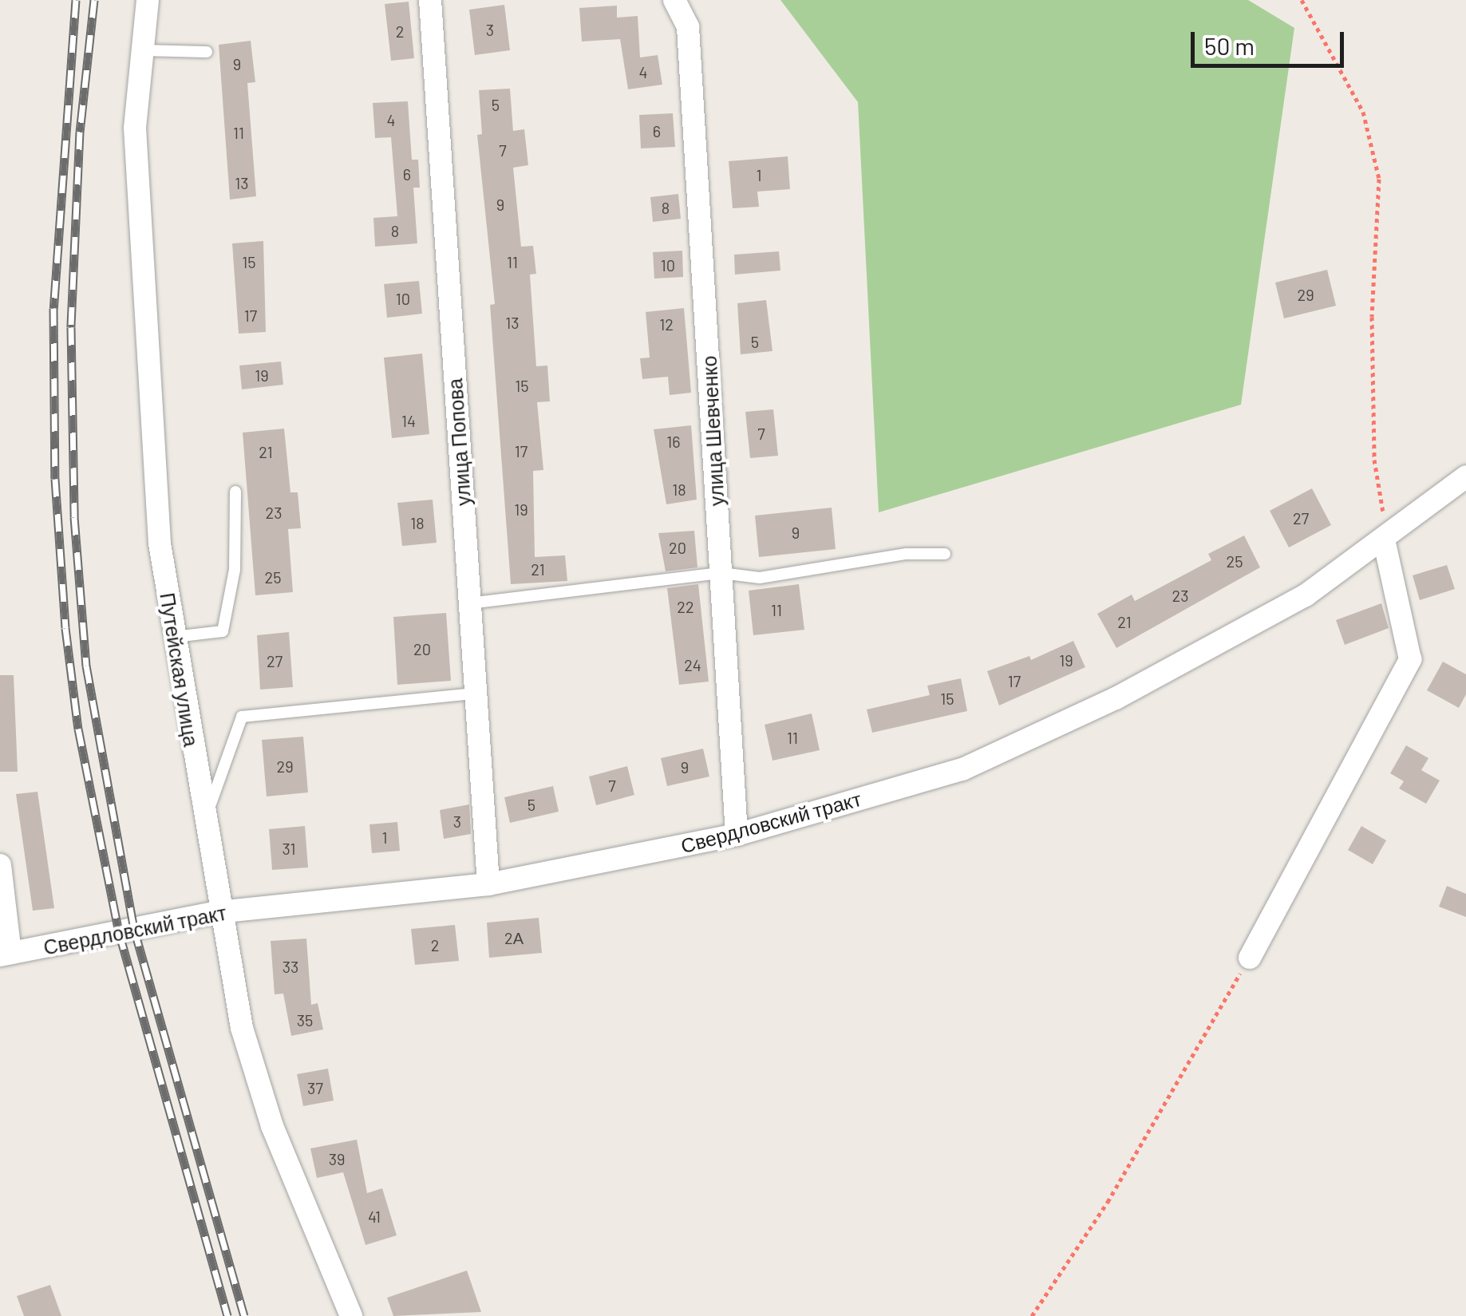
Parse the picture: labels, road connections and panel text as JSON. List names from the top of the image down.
{
  "streets": {
    "street": [
      "улица Шевченко",
      "улица Попова",
      "Путейская улица",
      "Свердловский тракт"
    ]
  },
  "crossings": [
    ["улица Шевченко", "Свердловский тракт"],
    ["улица Попова", "Свердловский тракт"],
    ["Путейская улица", "Свердловский тракт"]
  ],
  "house_numbers": [
    "3",
    "2",
    "9",
    "4",
    "5",
    "4",
    "6",
    "11",
    "7",
    "6",
    "1",
    "13",
    "9",
    "8",
    "8",
    "15",
    "11",
    "10",
    "29",
    "10",
    "17",
    "13",
    "12",
    "5",
    "19",
    "15",
    "14",
    "7",
    "16",
    "17",
    "21",
    "18",
    "19",
    "23",
    "27",
    "18",
    "9",
    "20",
    "25",
    "21",
    "25",
    "23",
    "22",
    "11",
    "21",
    "20",
    "19",
    "27",
    "24",
    "17",
    "15",
    "11",
    "29",
    "9",
    "7",
    "5",
    "3",
    "1",
    "31",
    "2А",
    "2",
    "33",
    "35",
    "37",
    "39",
    "41"
  ],
  "scale_bar": "50 m"
}
